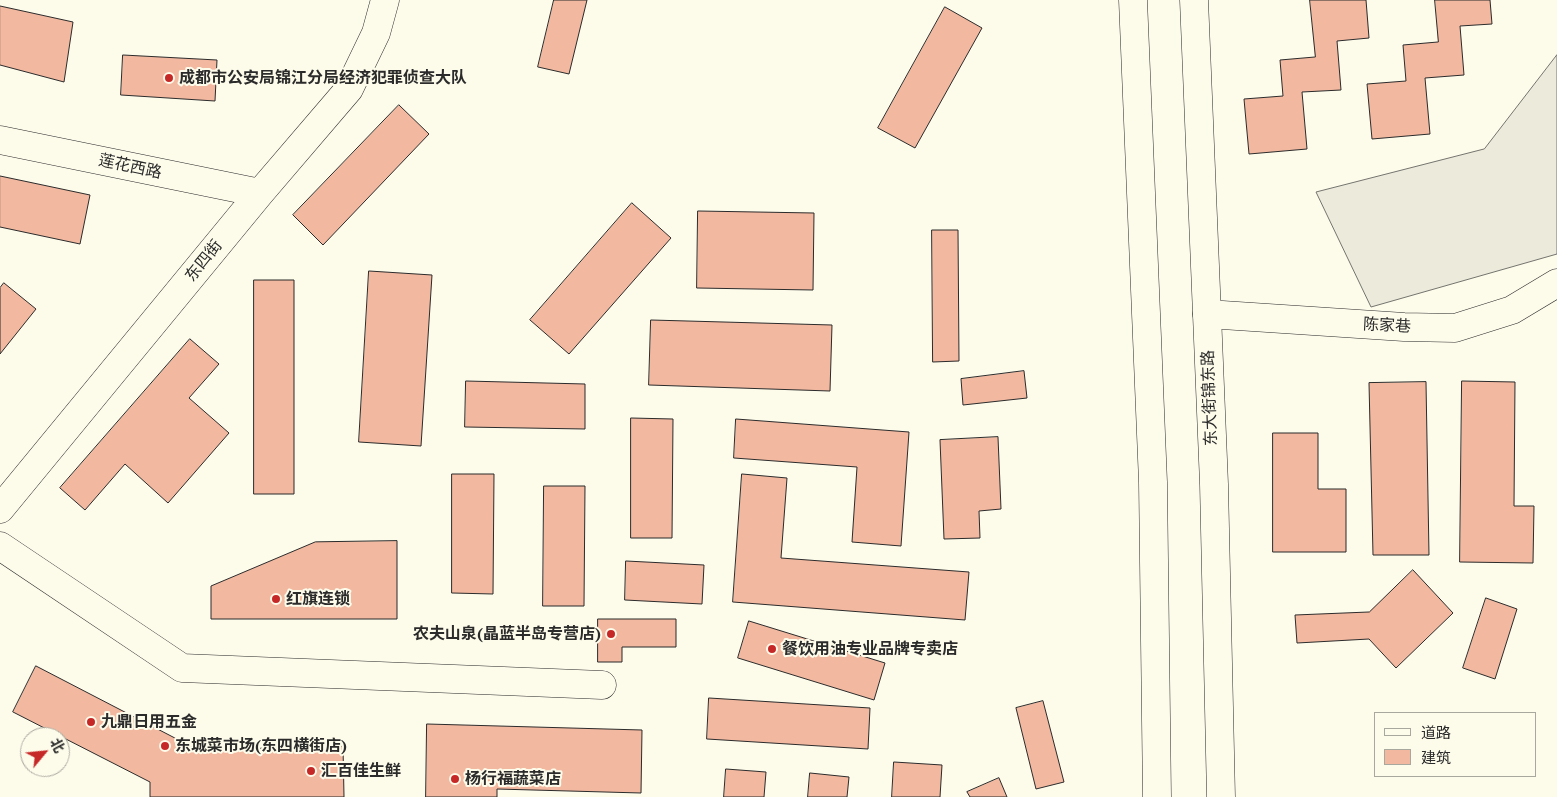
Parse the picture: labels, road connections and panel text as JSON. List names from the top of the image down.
{
  "streets": {
    "street": [
      "莲花西路",
      "东四街",
      "陈家巷",
      "东大街锦东路"
    ]
  },
  "crossings": [
    ["莲花西路", "东四街"],
    ["陈家巷", "东大街锦东路"]
  ],
  "places": [
    "成都市公安局锦江分局经济犯罪侦查大队",
    "红旗连锁",
    "农夫山泉(晶蓝半岛专营店)",
    "餐饮用油专业品牌专卖店",
    "九鼎日用五金",
    "东城菜市场(东四横街店)",
    "汇百佳生鲜",
    "杨行福蔬菜店"
  ],
  "legend": ["道路", "建筑"],
  "north": "top right"
}
